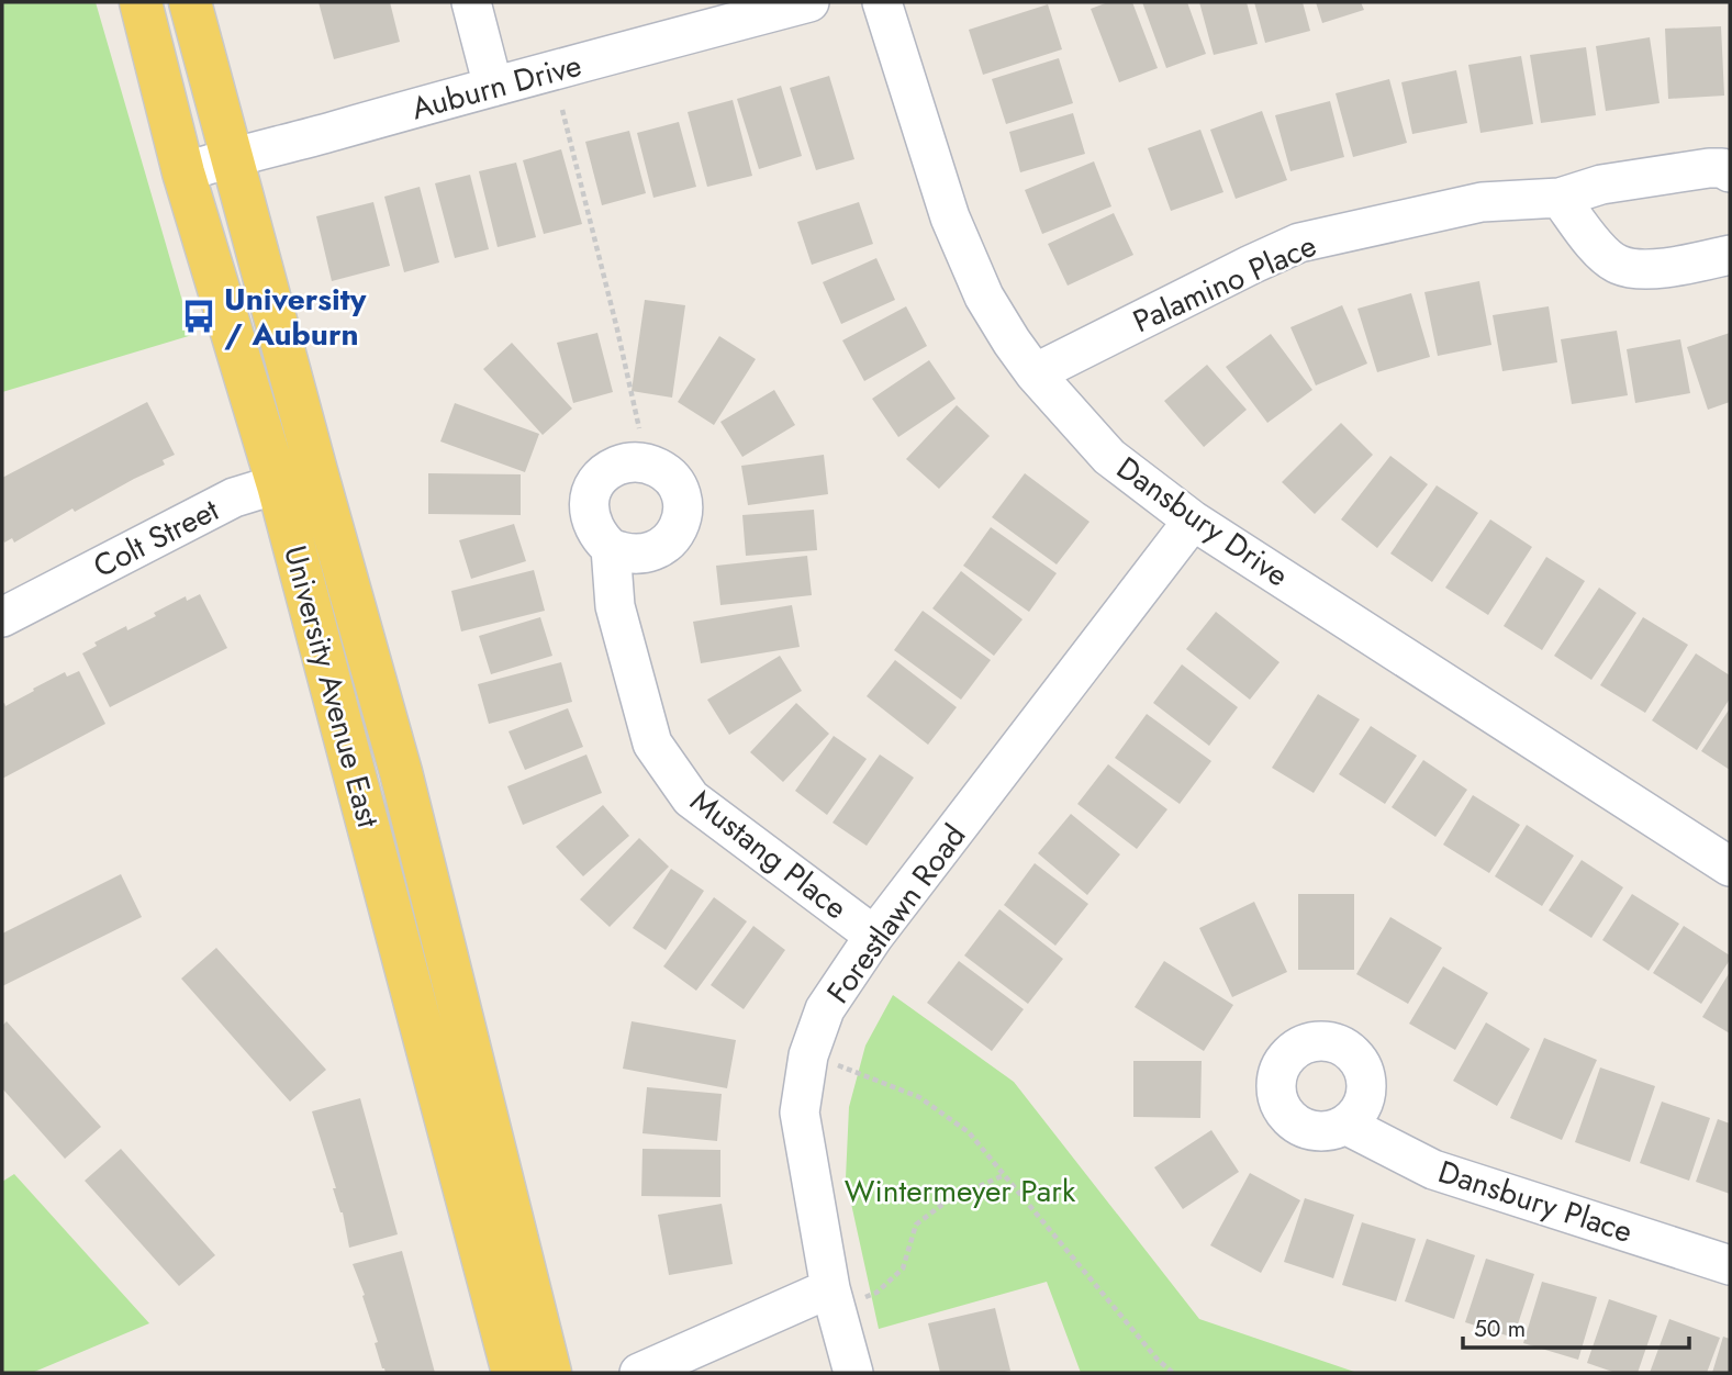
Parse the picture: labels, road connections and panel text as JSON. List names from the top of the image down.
{
  "streets": {
    "main road": ["University Avenue East"],
    "street": [
      "Auburn Drive",
      "Palamino Place",
      "Dansbury Drive",
      "Colt Street",
      "Mustang Place",
      "Forestlawn Road",
      "Dansbury Place"
    ]
  },
  "crossings": [
    ["Auburn Drive", "University Avenue East"],
    ["Palamino Place", "Dansbury Drive"],
    ["Dansbury Drive", "Forestlawn Road"],
    ["Colt Street", "University Avenue East"],
    ["Mustang Place", "Forestlawn Road"]
  ],
  "parks": ["Wintermeyer Park"],
  "places": {
    "bus stop": ["University / Auburn"]
  },
  "scale_bar": "50 m"
}
